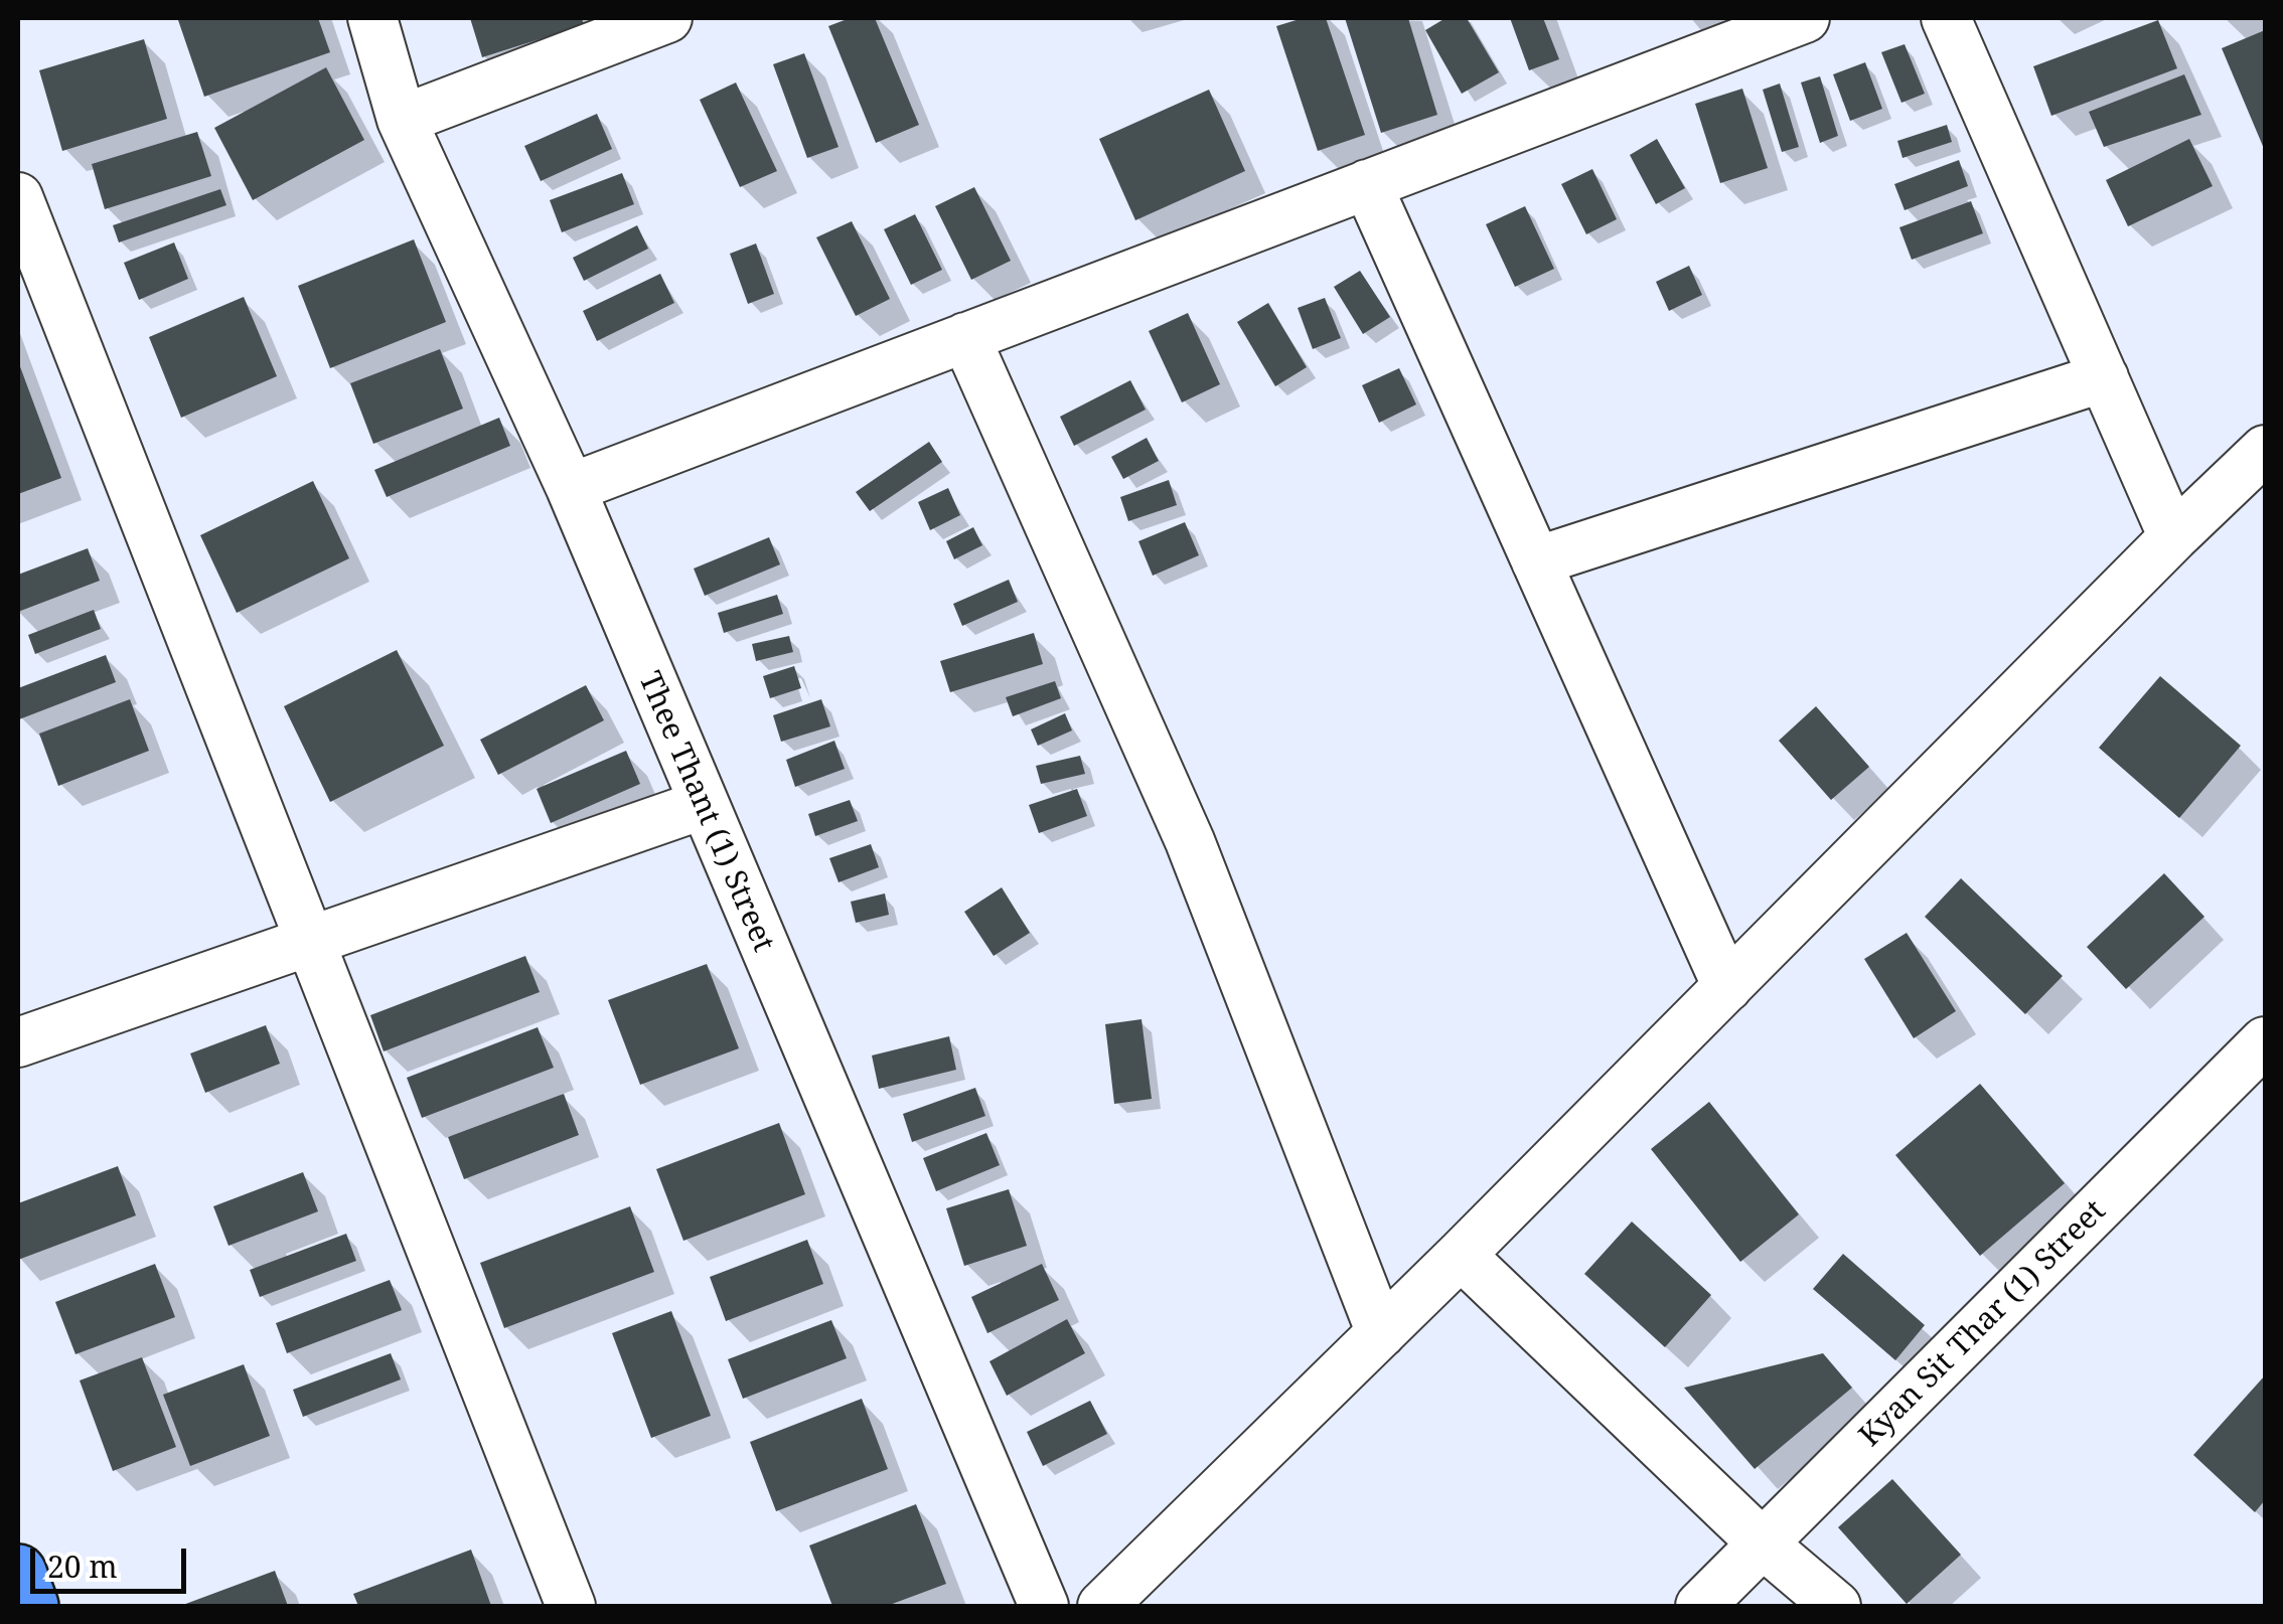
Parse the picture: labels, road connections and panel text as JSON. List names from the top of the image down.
{
  "streets": {
    "street": ["Thee Thant (1) Street", "Kyan Sit Thar (1) Street"]
  },
  "scale_bar": "20 m"
}
